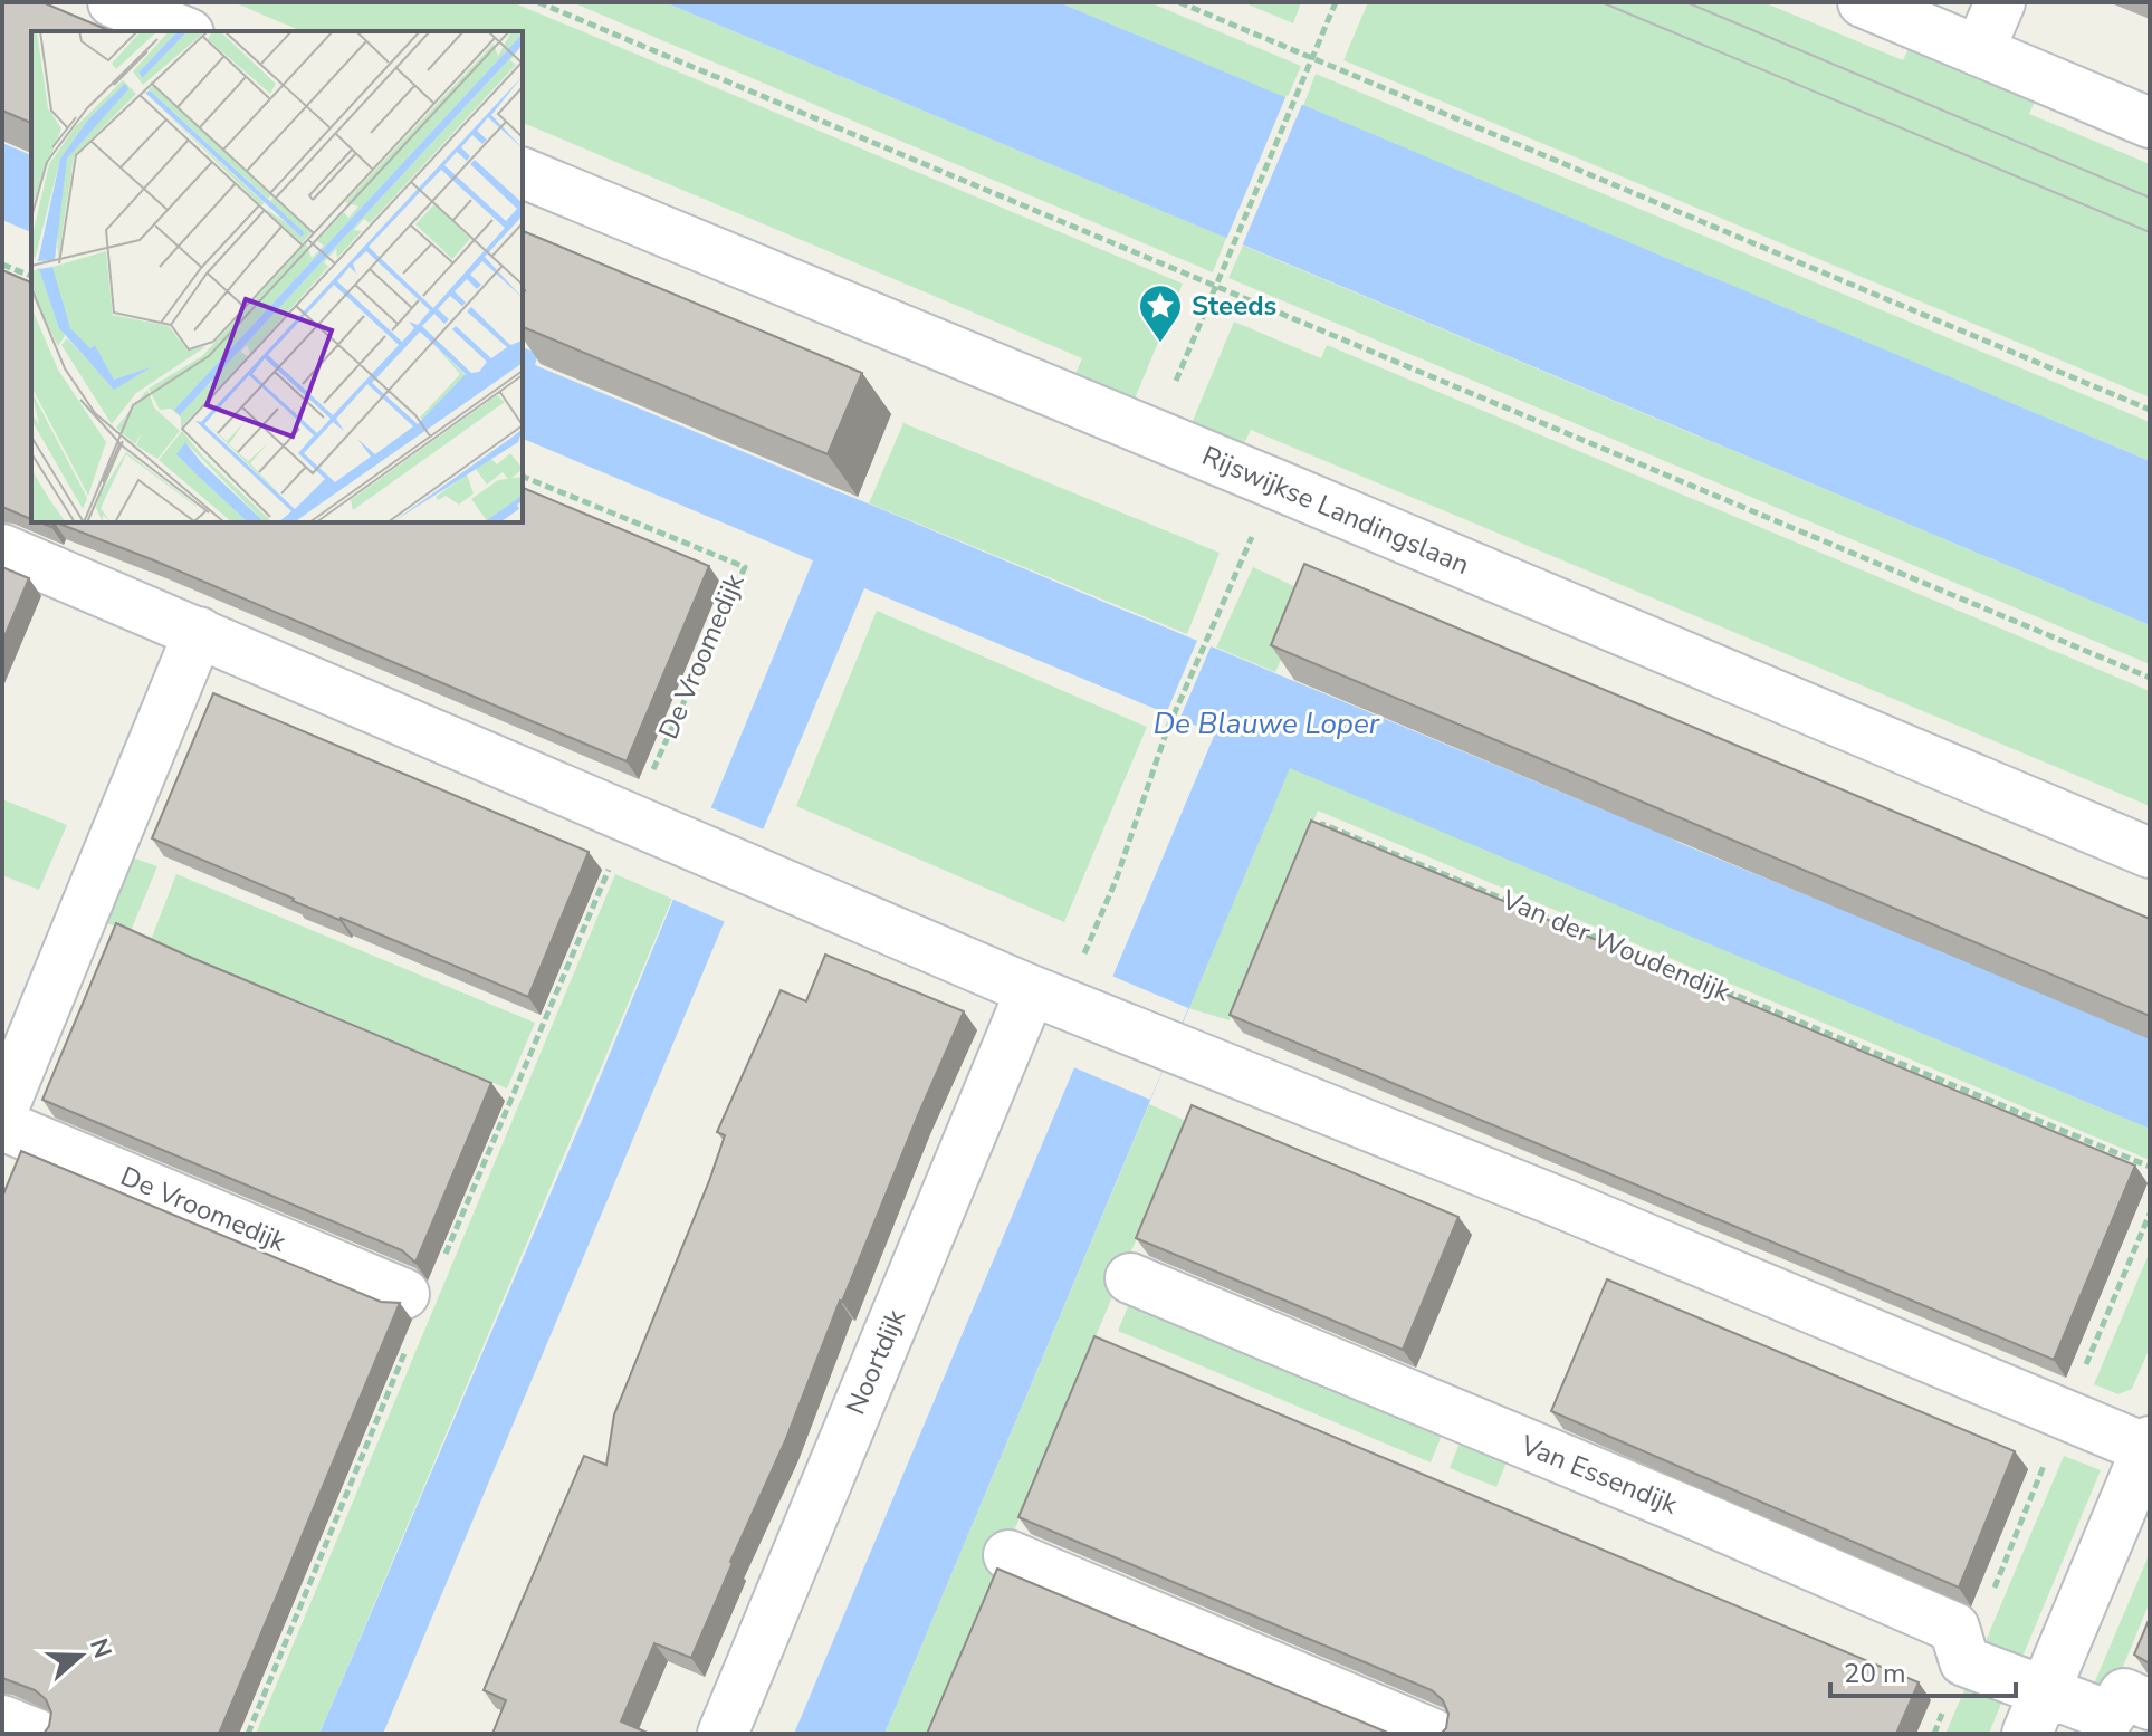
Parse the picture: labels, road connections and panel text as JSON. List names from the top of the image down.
{
  "streets": {
    "street": [
      "Rijswijkse Landingslaan",
      "De Vroomedijk",
      "Noortdijk",
      "Van Essendijk"
    ],
    "path": ["Van der Woudendijk"]
  },
  "water": ["De Blauwe Loper"],
  "places": {
    "place": ["Steeds"]
  },
  "scale_bar": "20 m",
  "north": "right"
}
